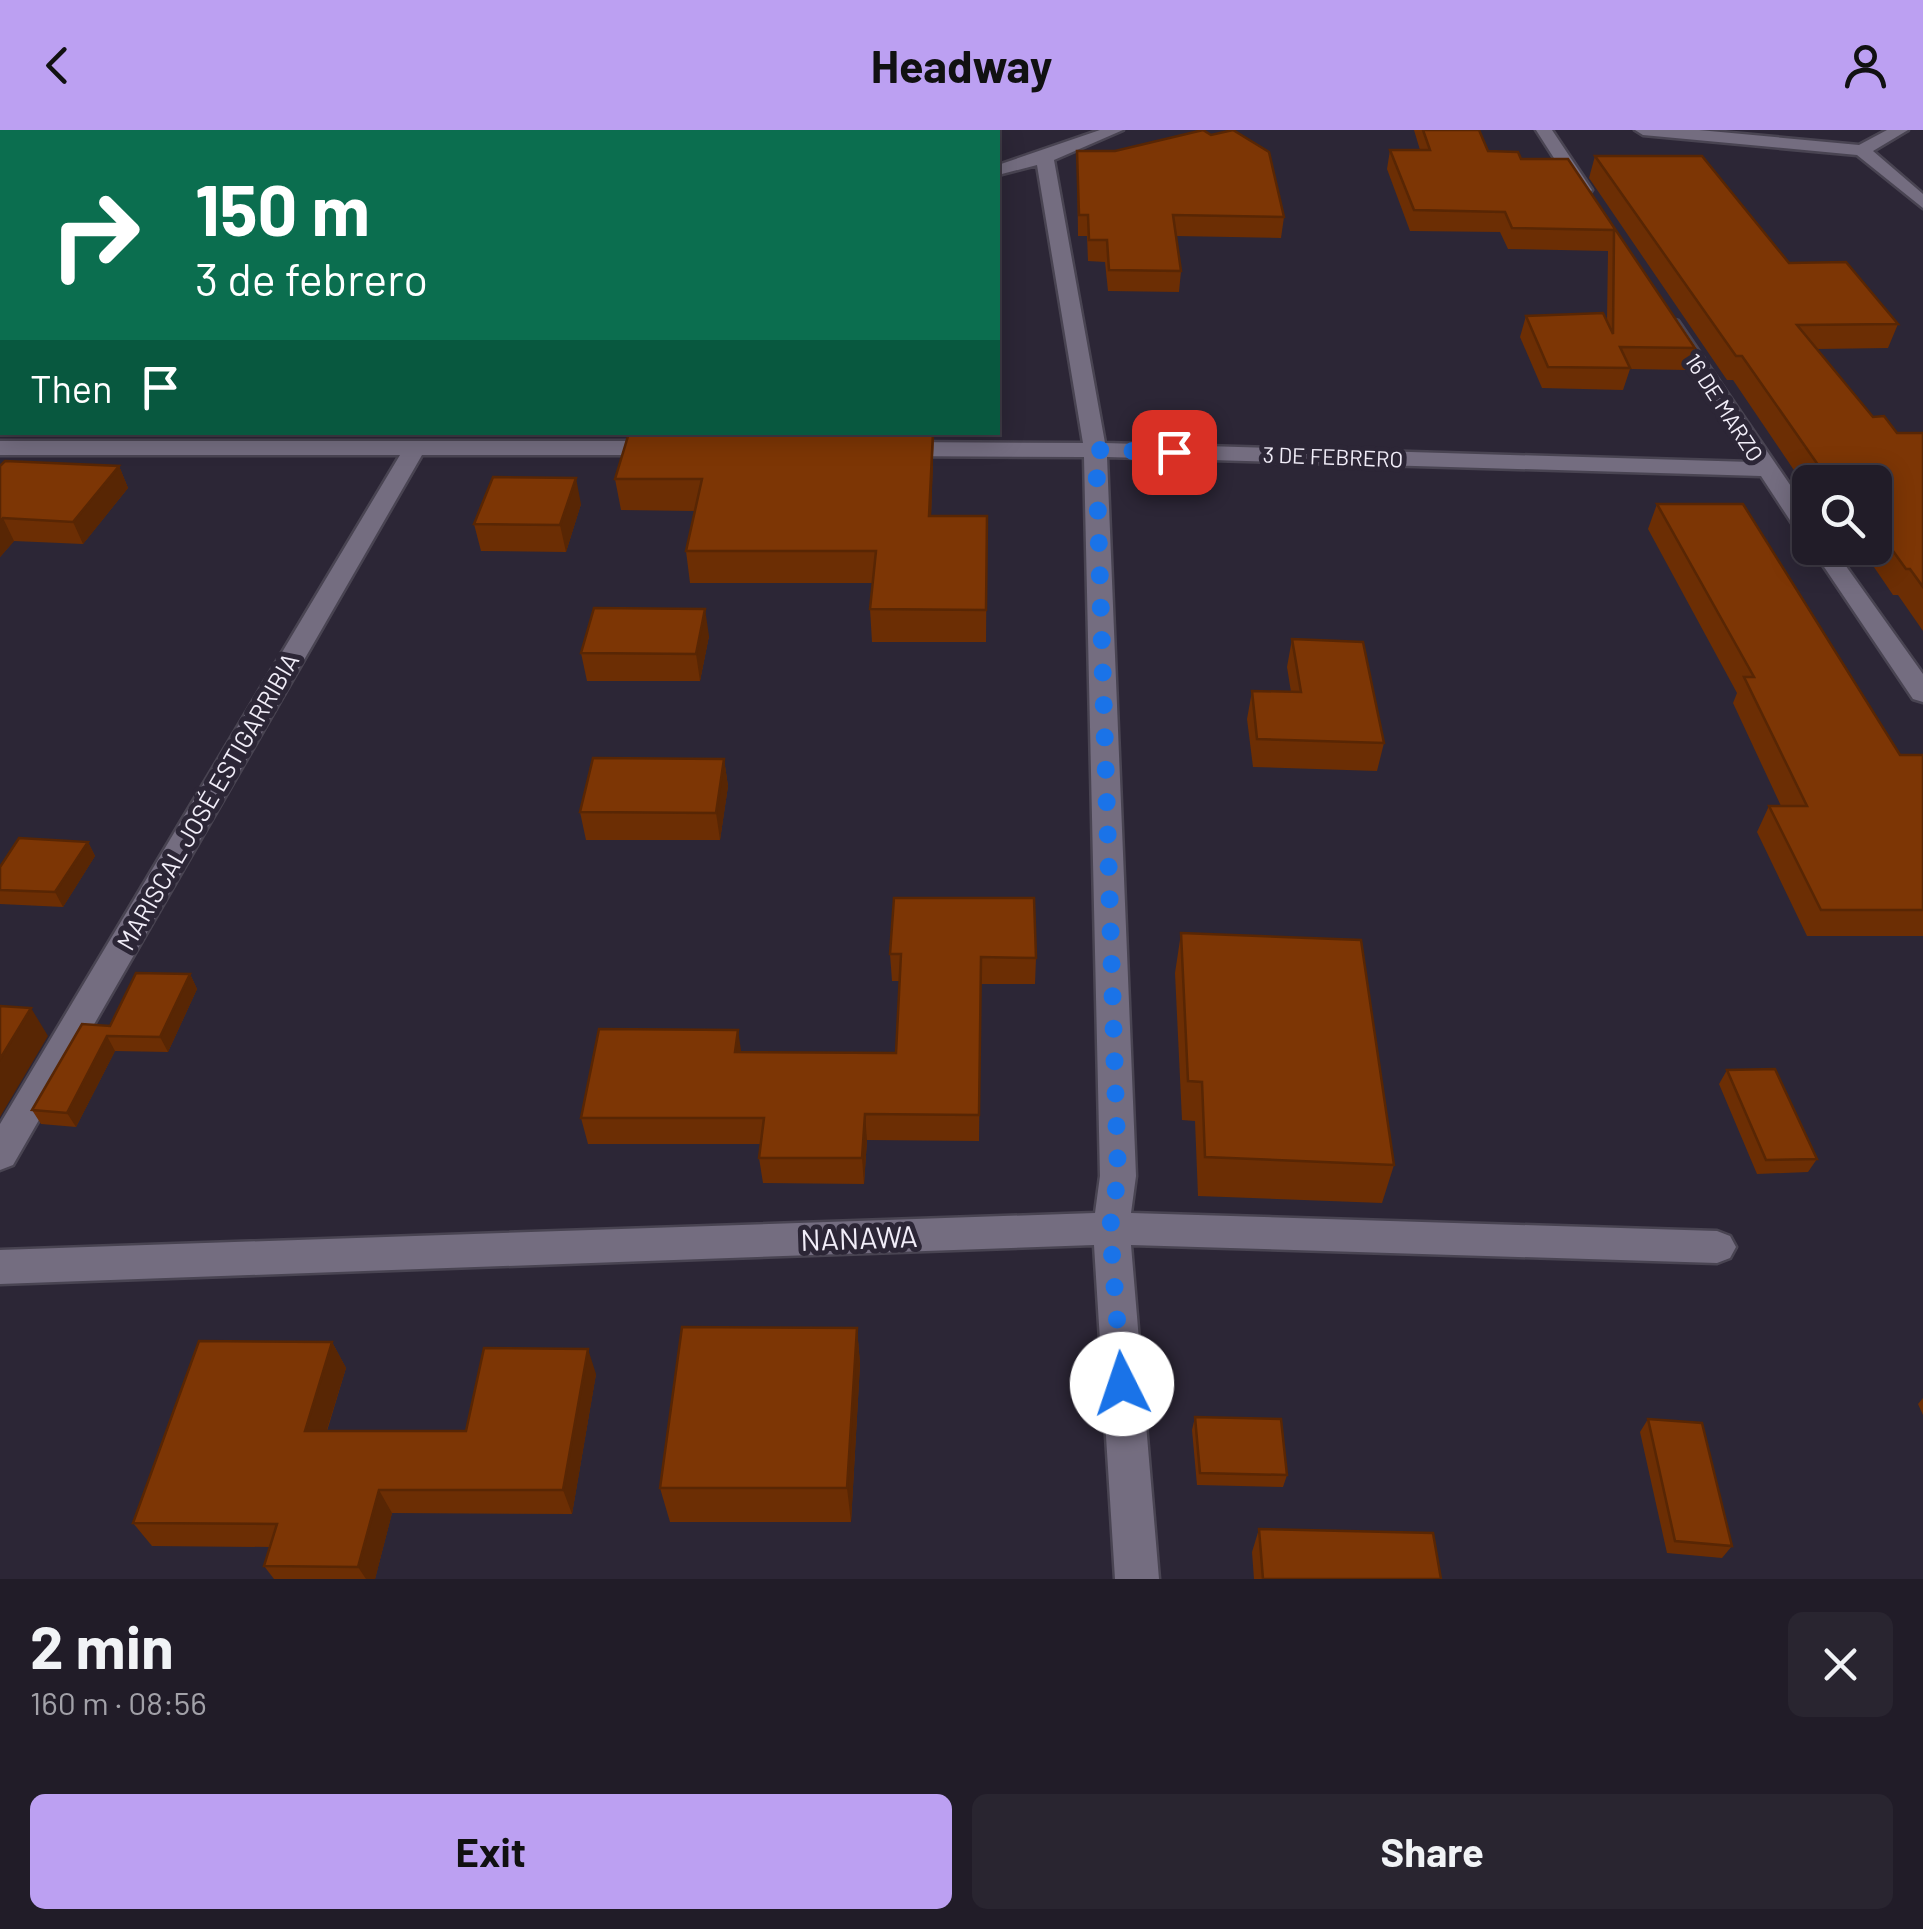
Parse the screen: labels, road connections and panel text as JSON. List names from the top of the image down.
{
  "streets": {
    "street": [
      "16 DE MARZO",
      "3 DE FEBRERO",
      "MARISCAL JOSÉ ESTIGARRIBIA",
      "NANAWA"
    ]
  },
  "crossings": [
    ["16 DE MARZO", "3 DE FEBRERO"]
  ],
  "page": {
    "header": "Headway",
    "turn": ["150 m", "3 de febrero"],
    "then": "Then",
    "heading": ["2 min", "160 m · 08:56"],
    "buttons": ["Exit", "Share"]
  }
}
